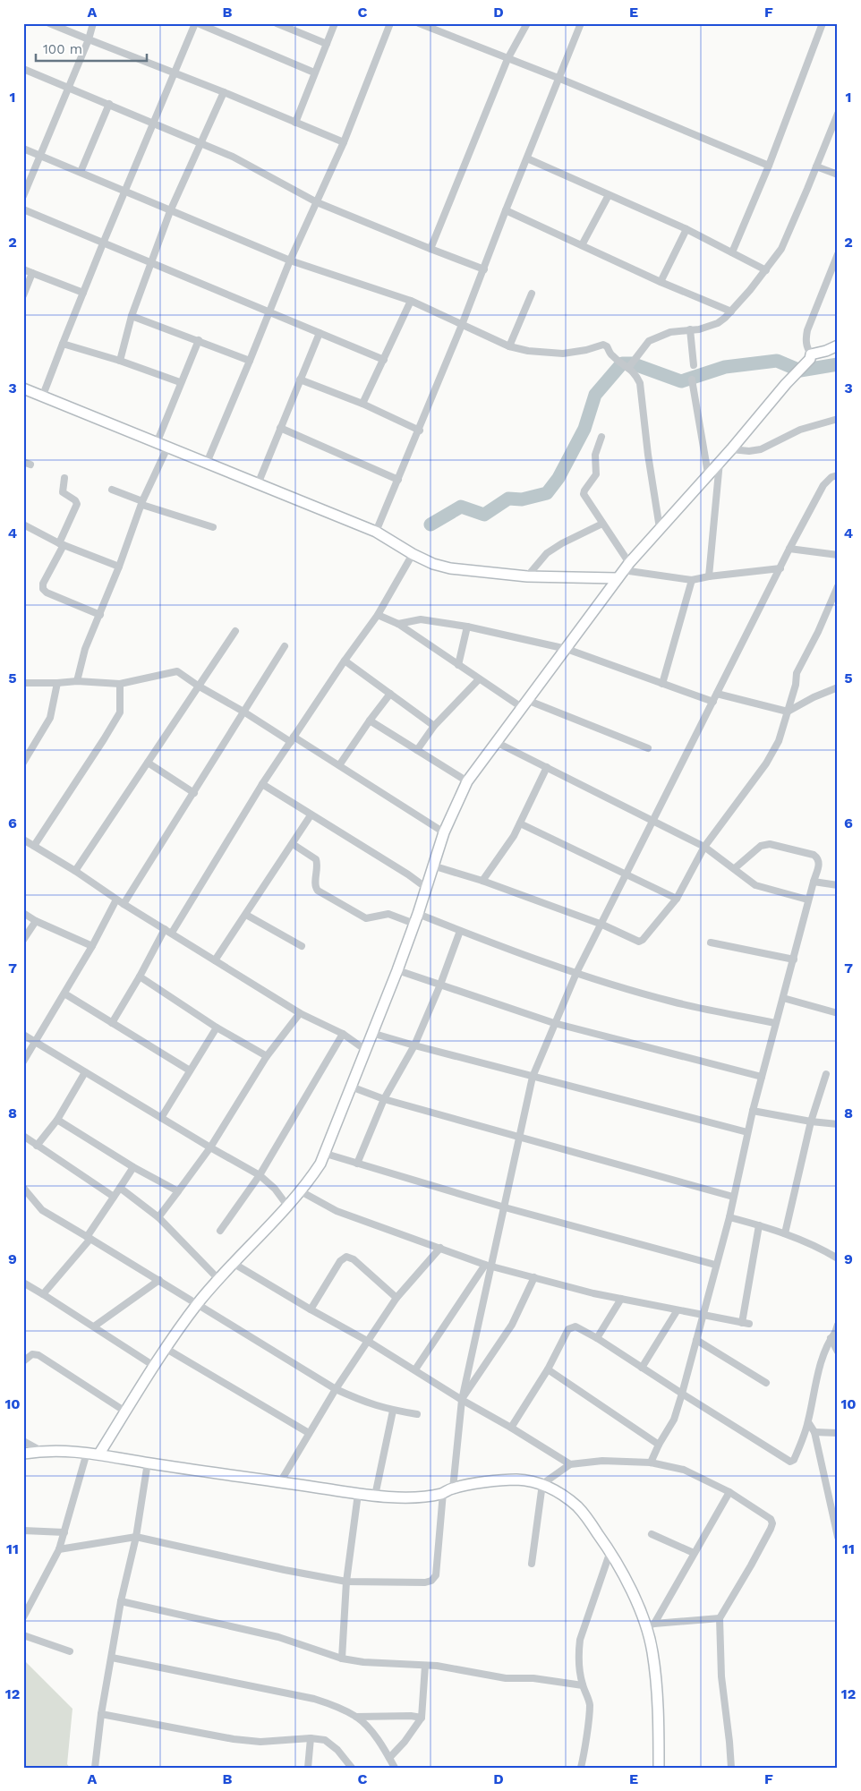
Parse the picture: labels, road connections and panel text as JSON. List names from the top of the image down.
{
  "scale_bar": "100 m",
  "grid": {
    "columns": [
      "A",
      "B",
      "C",
      "D",
      "E",
      "F"
    ],
    "rows": [
      "1",
      "2",
      "3",
      "4",
      "5",
      "6",
      "7",
      "8",
      "9",
      "10",
      "11",
      "12"
    ]
  }
}
